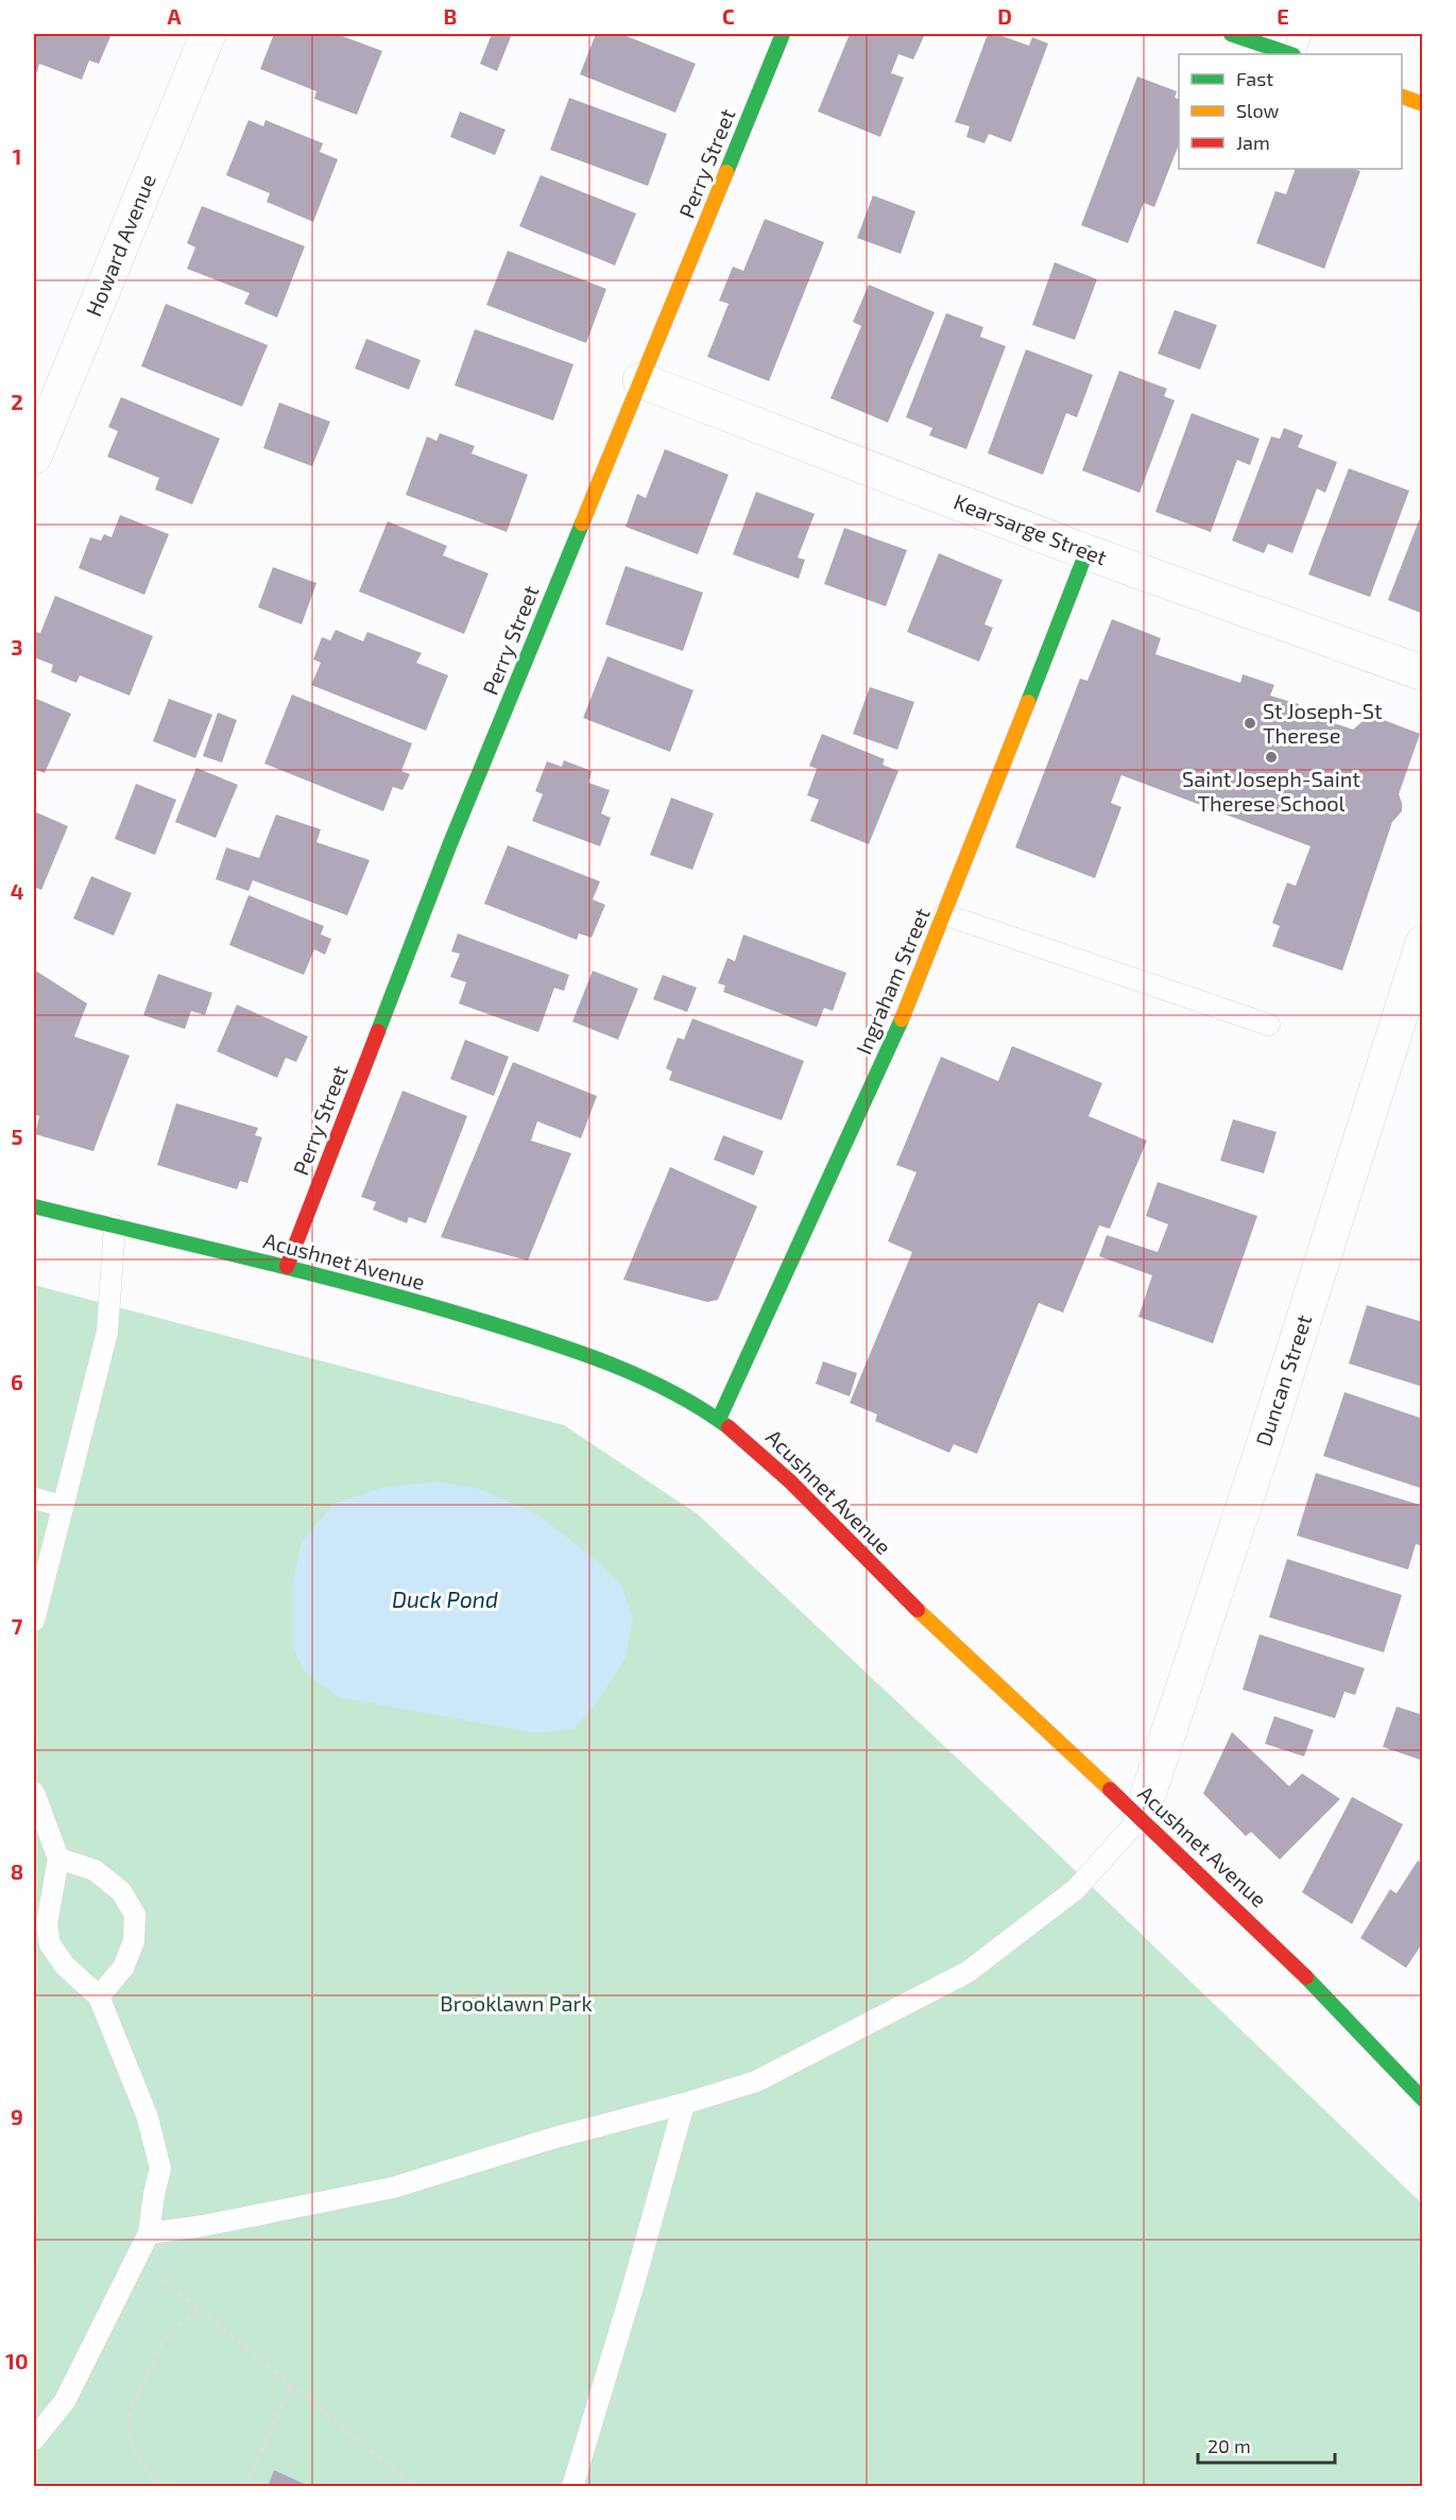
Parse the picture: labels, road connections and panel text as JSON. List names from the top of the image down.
{
  "streets": {
    "street": [
      "Perry Street",
      "Howard Avenue",
      "Kearsarge Street",
      "Ingraham Street",
      "Acushnet Avenue",
      "Duncan Street"
    ]
  },
  "crossings": [
    ["Perry Street", "Kearsarge Street"],
    ["Perry Street", "Acushnet Avenue"],
    ["Kearsarge Street", "Ingraham Street"],
    ["Ingraham Street", "Acushnet Avenue"],
    ["Acushnet Avenue", "Duncan Street"]
  ],
  "water": ["Duck Pond"],
  "parks": ["Brooklawn Park"],
  "places": ["St Joseph-St Therese", "Saint Joseph-Saint Therese School"],
  "legend": ["Fast", "Slow", "Jam"],
  "scale_bar": "20 m",
  "grid": {
    "columns": [
      "A",
      "B",
      "C",
      "D",
      "E"
    ],
    "rows": [
      "1",
      "2",
      "3",
      "4",
      "5",
      "6",
      "7",
      "8",
      "9",
      "10"
    ]
  }
}
